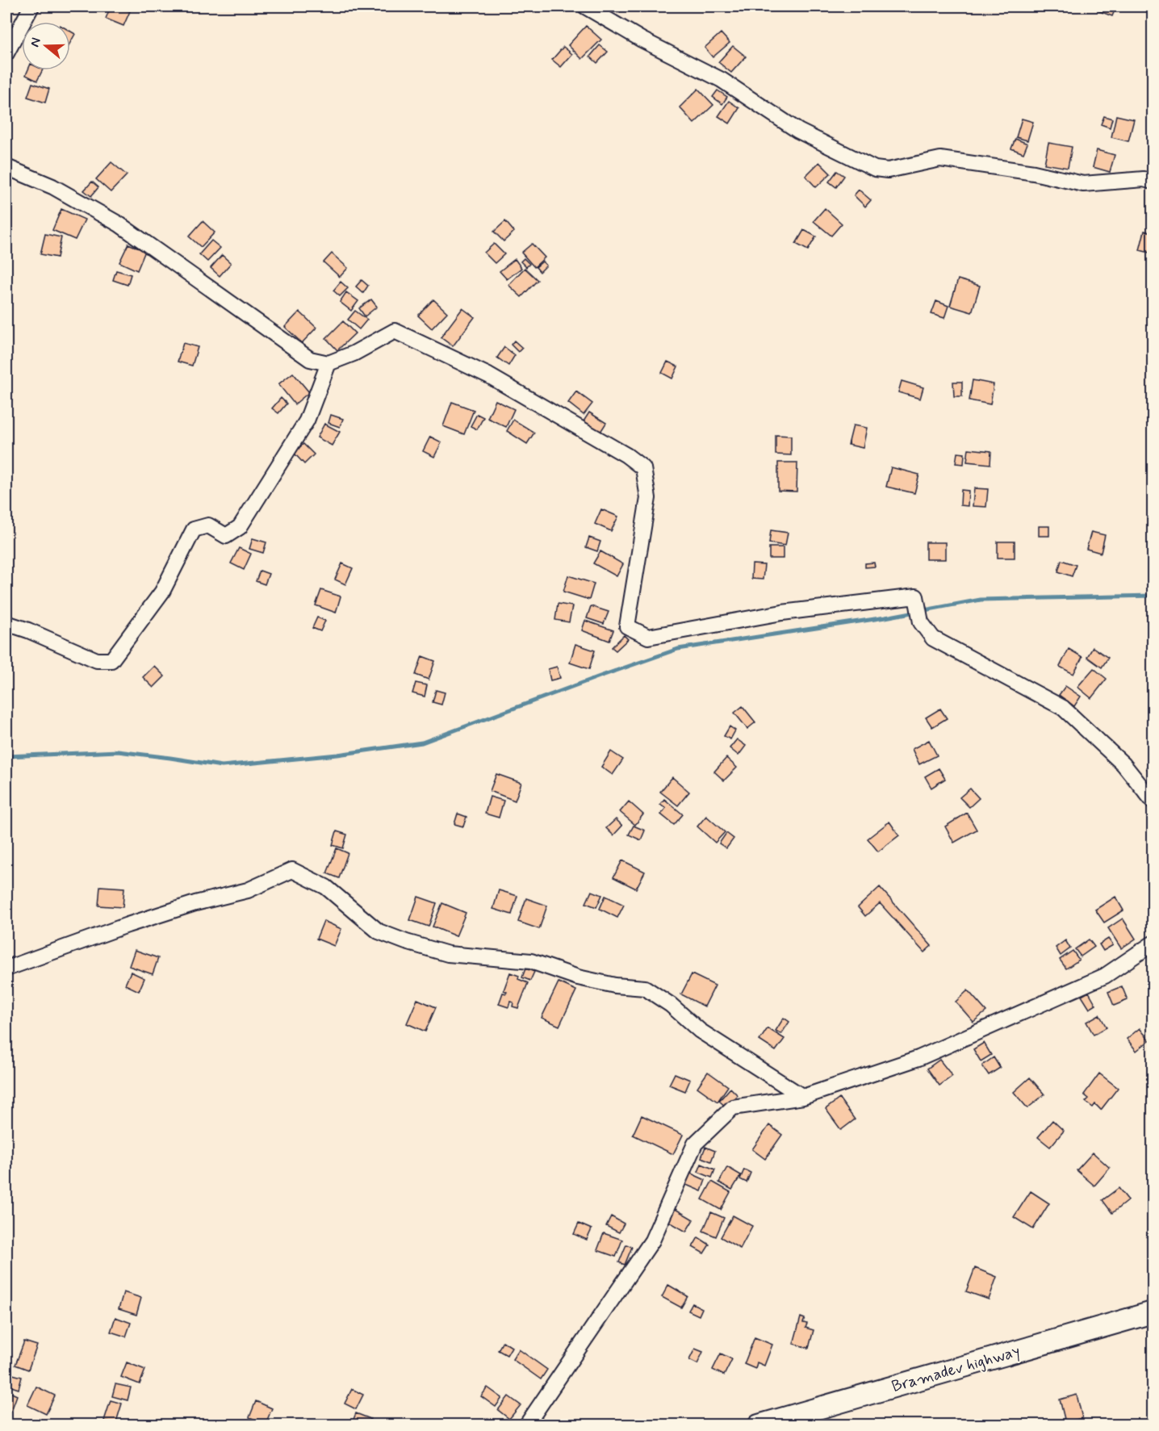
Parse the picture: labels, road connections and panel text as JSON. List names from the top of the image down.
{
  "streets": {
    "street": ["Bramadev highway"]
  },
  "north": "left"
}
